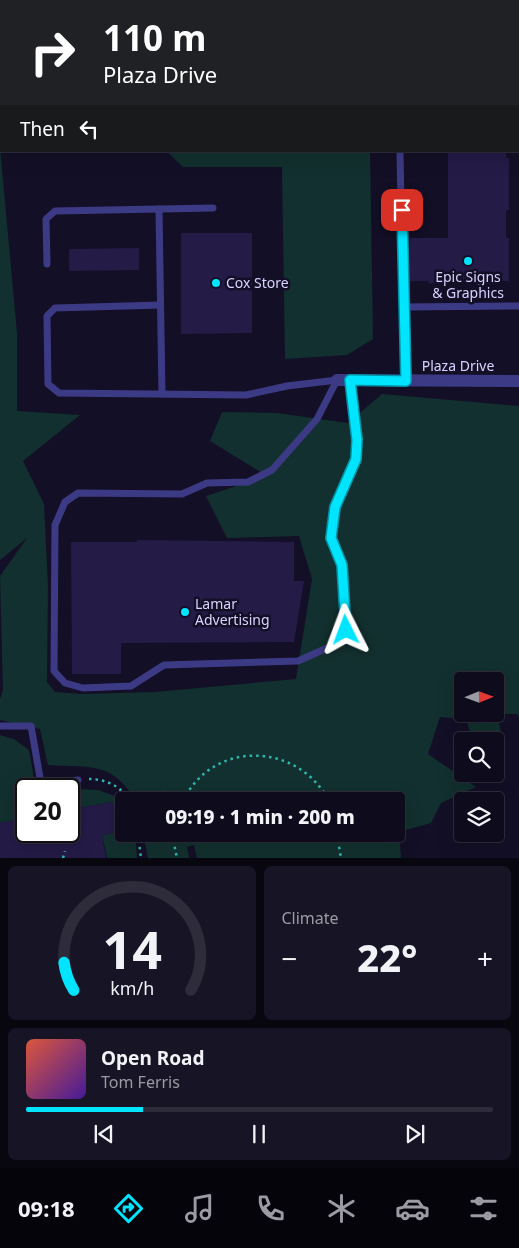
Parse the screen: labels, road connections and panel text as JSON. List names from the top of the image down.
{
  "streets": {
    "street": ["Plaza Drive"]
  },
  "places": ["Epic Signs & Graphics", "Cox Store", "Lamar Advertising"],
  "north": "right",
  "page": {
    "turn": ["110 m", "Plaza Drive"],
    "then": "Then",
    "limit": "20",
    "trip": "09:19 · 1 min · 200 m",
    "tile": "Climate",
    "heat": ["−", "22°", "+"],
    "song": ["Open Road", "Tom Ferris"],
    "tabs": "09:18",
    "gauge": ["14", "km/h"]
  }
}
